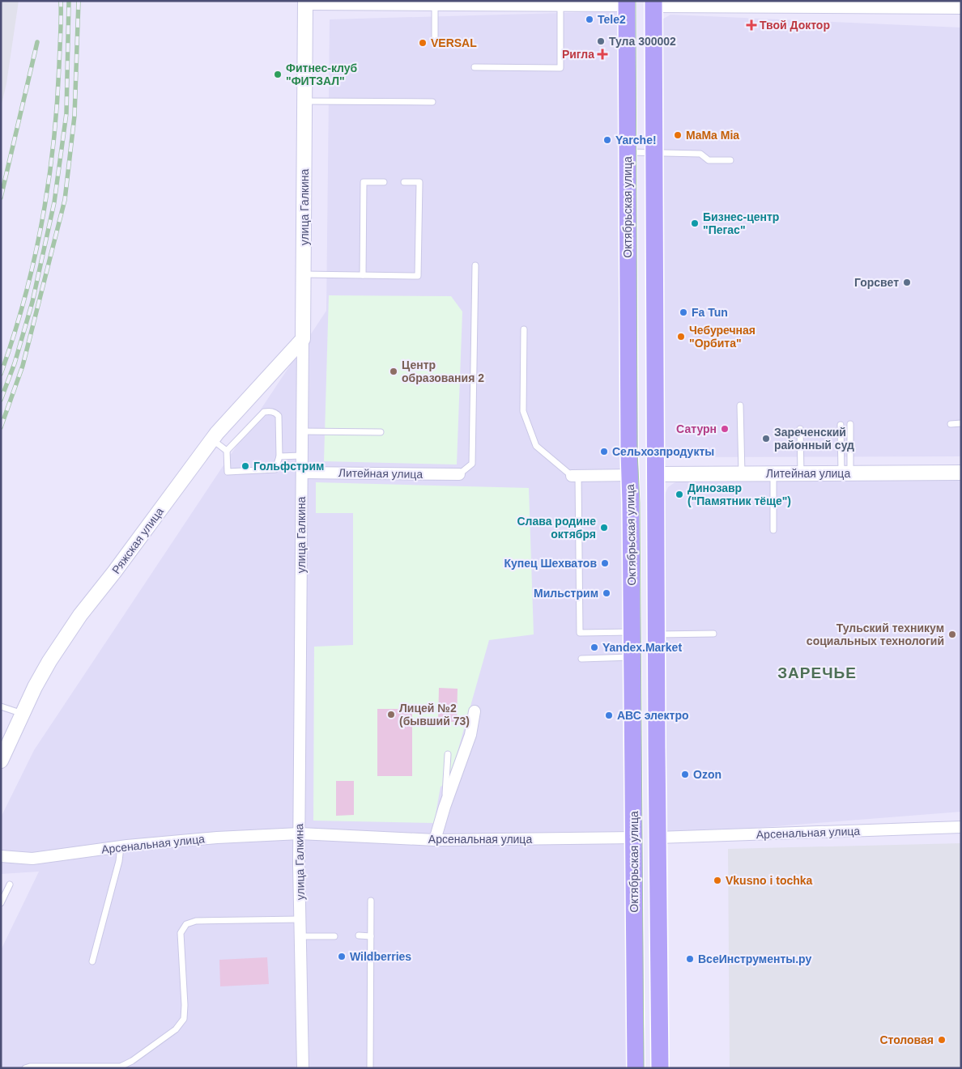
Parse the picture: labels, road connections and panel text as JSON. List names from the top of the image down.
{
  "streets": {
    "main road": ["Октябрьская улица", "Арсенальная улица"],
    "street": ["улица Галкина", "Литейная улица", "Ряжская улица"]
  },
  "crossings": [
    ["улица Галкина", "Литейная улица"],
    ["улица Галкина", "Ряжская улица"],
    ["улица Галкина", "Арсенальная улица"],
    ["Октябрьская улица", "Литейная улица"],
    ["Октябрьская улица", "Арсенальная улица"]
  ],
  "districts": ["ЗАРЕЧЬЕ"],
  "places": {
    "other": [
      "Tele2",
      "Тула 300002",
      "VERSAL",
      "Фитнес-клуб \"ФИТЗАЛ\"",
      "MaMa Mia",
      "Yarche!",
      "Бизнес-центр \"Пегас\"",
      "Горсвет",
      "Fa Tun",
      "Чебуречная \"Орбита\"",
      "Центр образования 2",
      "Сатурн",
      "Зареченский районный суд",
      "Сельхозпродукты",
      "Гольфстрим",
      "Динозавр (\"Памятник тёще\")",
      "Слава родине октября",
      "Купец Шехватов",
      "Мильстрим",
      "Тульский техникум социальных технологий",
      "Yandex.Market",
      "Лицей №2 (бывший 73)",
      "АВС электро",
      "Ozon",
      "Vkusno i tochka",
      "Wildberries",
      "ВсеИнструменты.ру",
      "Столовая"
    ],
    "health": ["Твой Доктор", "Ригла"]
  }
}
